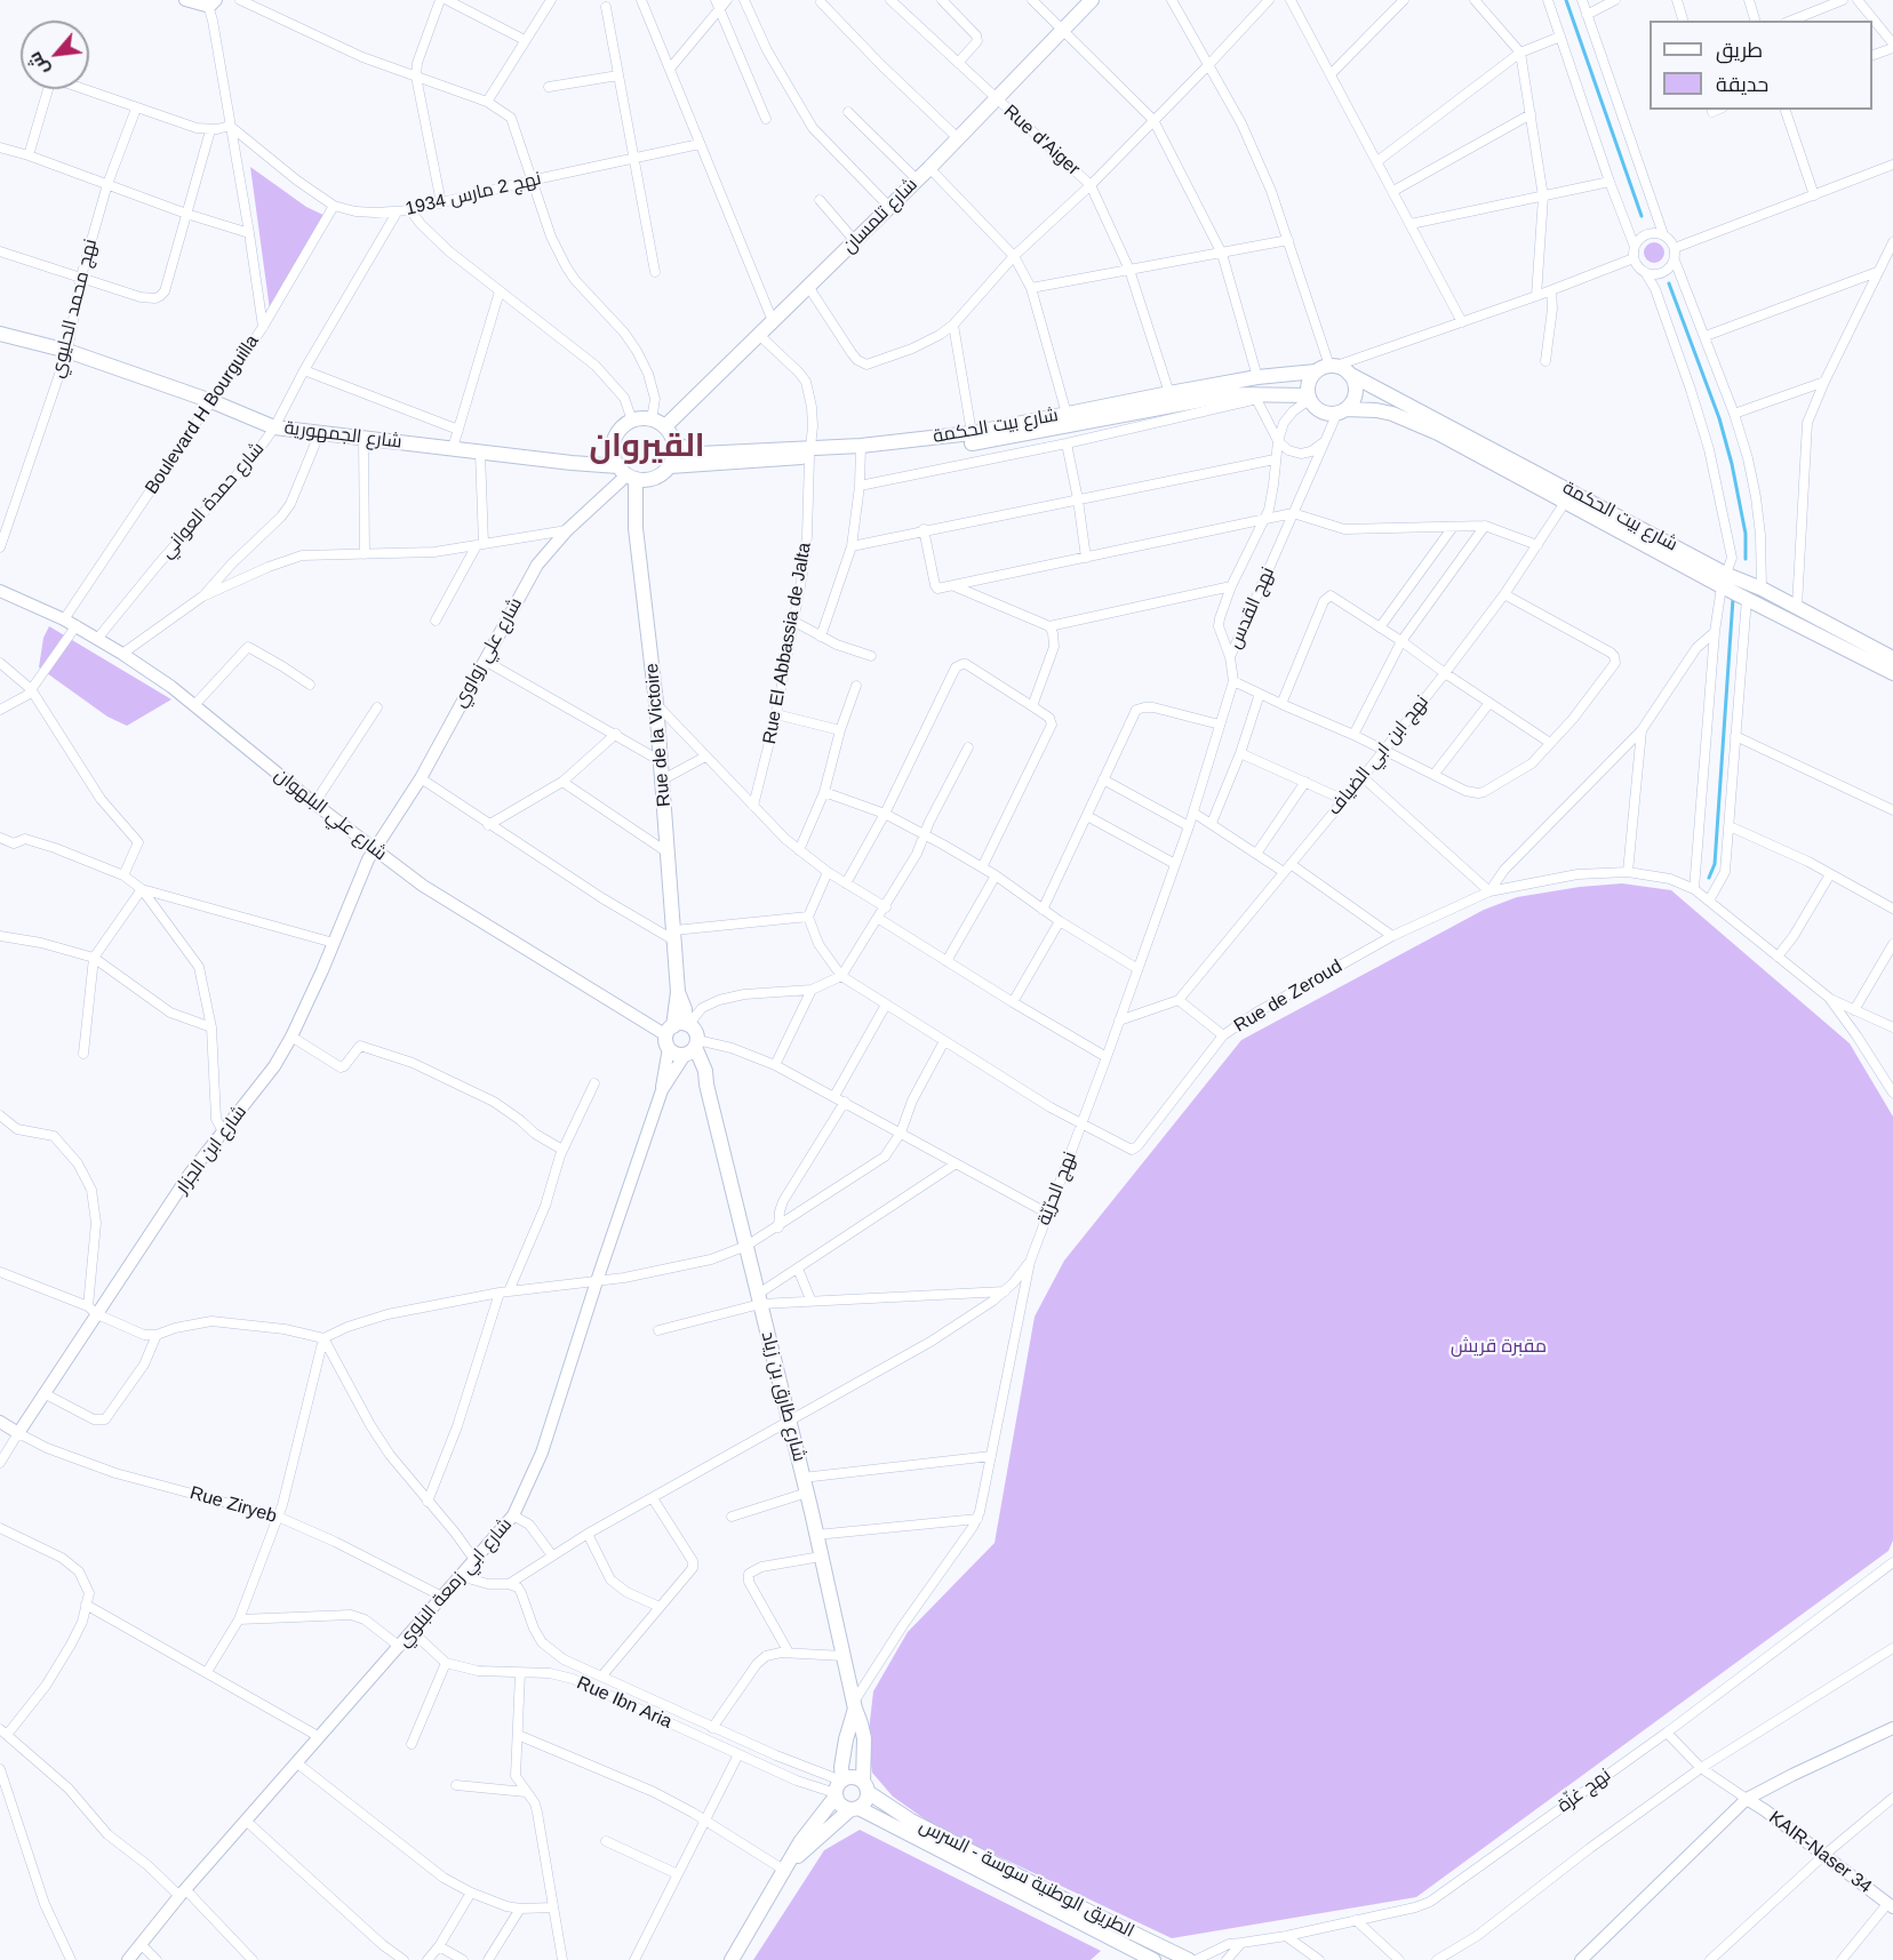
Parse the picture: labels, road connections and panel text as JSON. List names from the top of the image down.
{
  "streets": {
    "main road": [
      "شارع تلمسان",
      "شارع بيت الحكمة",
      "شارع الجمهورية",
      "Rue de la Victoire",
      "شارع طارق بن زياد",
      "الطريق الوطنية سوسة - السرس"
    ],
    "street": [
      "Rue d'Aiger",
      "نهج 2 مارس 1934",
      "نهج محمد الحليوي",
      "Boulevard H Bourguilla",
      "شارع حمدة العواني",
      "نهج القدس",
      "Rue El Abbassia de Jalta",
      "شارع علي زواوي",
      "نهج ابن ابي الضياف",
      "شارع علي البلهوان",
      "Rue de Zeroud",
      "شارع ابن الجزار",
      "نهج الحرّيّة",
      "Rue Ziryeb",
      "شارع ابي زمعة البلوي",
      "Rue Ibn Aria",
      "نهج غزّة",
      "KAIR-Naser 34"
    ]
  },
  "crossings": [
    ["Rue d'Aiger", "شارع تلمسان"],
    ["Rue d'Aiger", "شارع بيت الحكمة"],
    ["نهج 2 مارس 1934", "Boulevard H Bourguilla"],
    ["نهج 2 مارس 1934", "شارع حمدة العواني"],
    ["شارع تلمسان", "شارع بيت الحكمة"],
    ["شارع تلمسان", "شارع الجمهورية"],
    ["شارع تلمسان", "Rue El Abbassia de Jalta"],
    ["شارع تلمسان", "شارع علي زواوي"],
    ["شارع تلمسان", "Rue de la Victoire"],
    ["نهج محمد الحليوي", "شارع الجمهورية"],
    ["Boulevard H Bourguilla", "شارع الجمهورية"],
    ["Boulevard H Bourguilla", "شارع علي البلهوان"],
    ["شارع بيت الحكمة", "شارع الجمهورية"],
    ["شارع بيت الحكمة", "نهج القدس"],
    ["شارع بيت الحكمة", "Rue El Abbassia de Jalta"],
    ["شارع بيت الحكمة", "شارع علي زواوي"],
    ["شارع بيت الحكمة", "Rue de la Victoire"],
    ["شارع بيت الحكمة", "نهج ابن ابي الضياف"],
    ["شارع الجمهورية", "شارع حمدة العواني"],
    ["شارع الجمهورية", "شارع علي زواوي"],
    ["شارع الجمهورية", "Rue de la Victoire"],
    ["شارع حمدة العواني", "شارع علي البلهوان"],
    ["نهج القدس", "نهج الحرّيّة"],
    ["شارع علي زواوي", "Rue de la Victoire"],
    ["شارع علي زواوي", "شارع علي البلهوان"],
    ["شارع علي زواوي", "شارع ابن الجزار"],
    ["Rue de la Victoire", "شارع علي البلهوان"],
    ["Rue de la Victoire", "شارع طارق بن زياد"],
    ["Rue de la Victoire", "شارع ابي زمعة البلوي"],
    ["شارع علي البلهوان", "شارع ابن الجزار"],
    ["شارع علي البلهوان", "شارع ابي زمعة البلوي"],
    ["Rue de Zeroud", "نهج الحرّيّة"],
    ["شارع ابن الجزار", "Rue Ziryeb"],
    ["نهج الحرّيّة", "شارع طارق بن زياد"],
    ["شارع طارق بن زياد", "شارع ابي زمعة البلوي"],
    ["شارع طارق بن زياد", "Rue Ibn Aria"],
    ["شارع طارق بن زياد", "الطريق الوطنية سوسة - السرس"],
    ["Rue Ziryeb", "شارع ابي زمعة البلوي"],
    ["شارع ابي زمعة البلوي", "Rue Ibn Aria"],
    ["Rue Ibn Aria", "الطريق الوطنية سوسة - السرس"]
  ],
  "districts": ["القيروان"],
  "parks": ["مقبرة قريش"],
  "legend": ["طريق", "حديقة"],
  "north": "bottom left"
}
